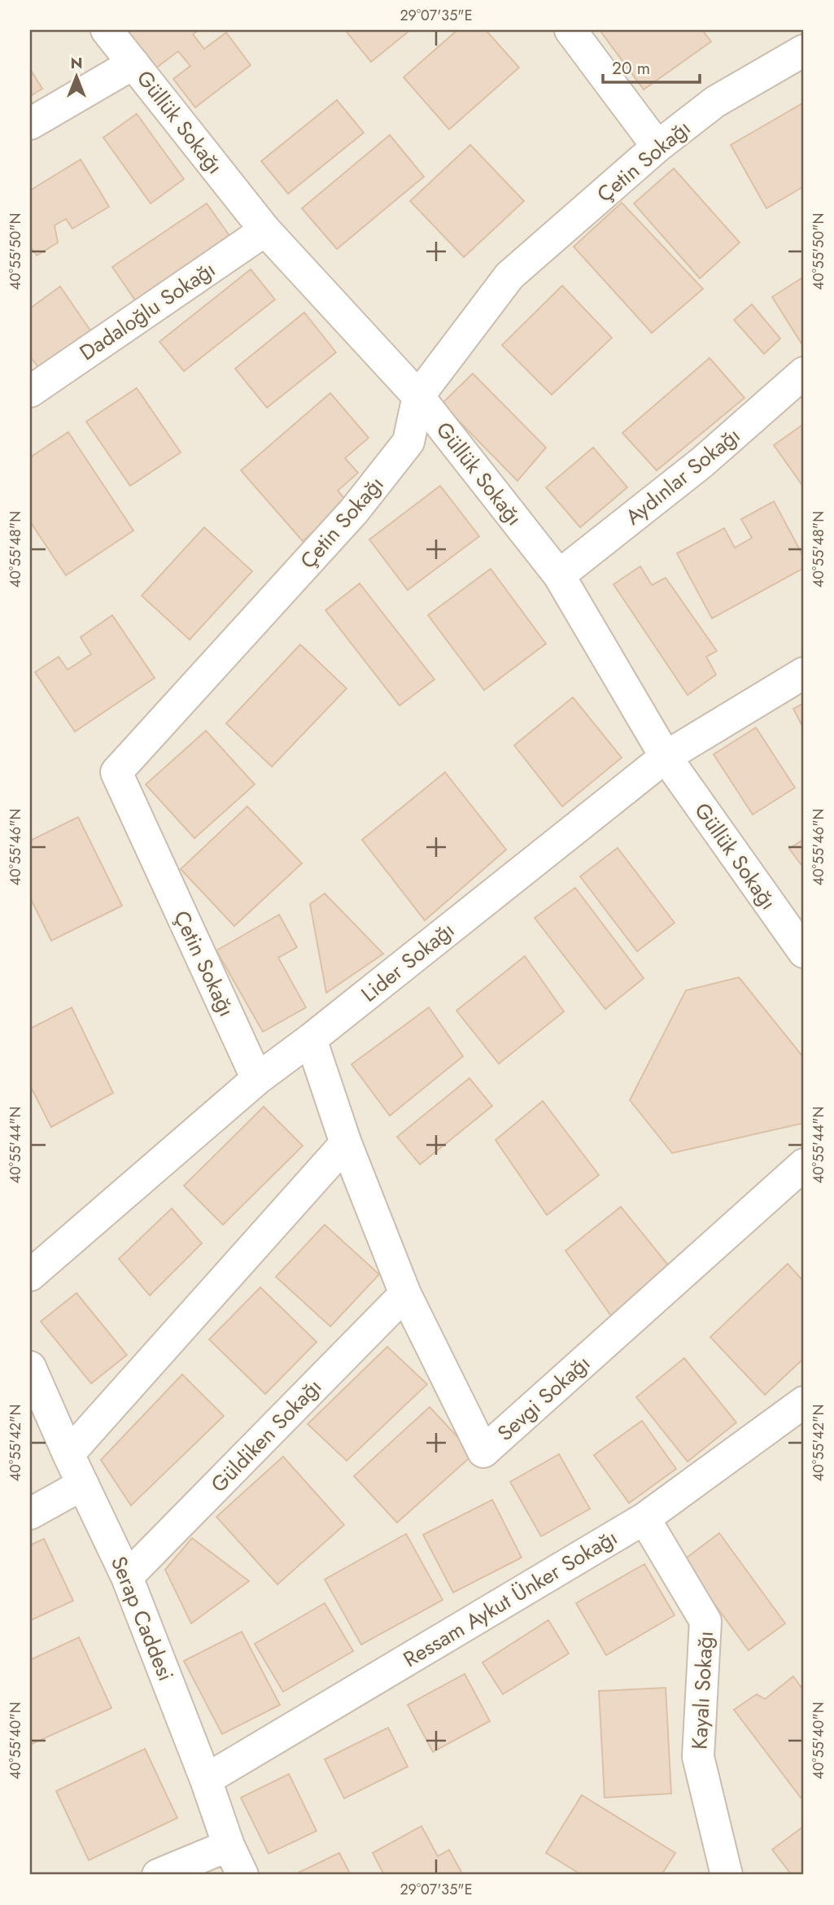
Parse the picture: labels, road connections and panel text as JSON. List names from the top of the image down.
{
  "streets": {
    "street": [
      "Güllük Sokağı",
      "Çetin Sokağı",
      "Dadaloğlu Sokağı",
      "Aydınlar Sokağı",
      "Lider Sokağı",
      "Sevgi Sokağı",
      "Güldiken Sokağı",
      "Ressam Aykut Ünker Sokağı",
      "Serap Caddesi",
      "Kayalı Sokağı"
    ]
  },
  "crossings": [
    ["Güllük Sokağı", "Çetin Sokağı"],
    ["Güllük Sokağı", "Dadaloğlu Sokağı"],
    ["Güllük Sokağı", "Aydınlar Sokağı"],
    ["Güllük Sokağı", "Lider Sokağı"],
    ["Çetin Sokağı", "Lider Sokağı"],
    ["Lider Sokağı", "Sevgi Sokağı"],
    ["Sevgi Sokağı", "Güldiken Sokağı"],
    ["Güldiken Sokağı", "Serap Caddesi"],
    ["Ressam Aykut Ünker Sokağı", "Serap Caddesi"],
    ["Ressam Aykut Ünker Sokağı", "Kayalı Sokağı"]
  ],
  "scale_bar": "20 m",
  "north": "top",
  "coordinates": [
    "29°07'35\"E",
    "40°55'50\"N",
    "40°55'48\"N",
    "40°55'46\"N",
    "40°55'44\"N",
    "40°55'42\"N",
    "40°55'40\"N"
  ]
}
